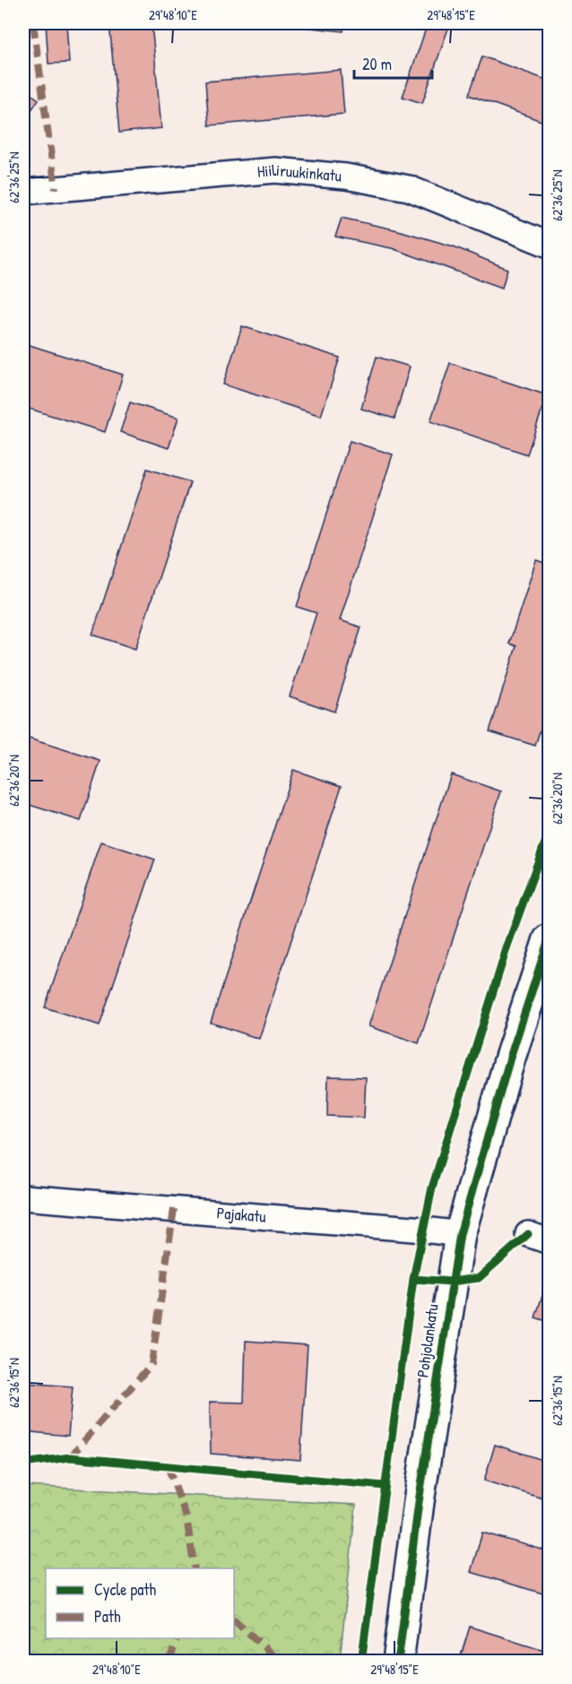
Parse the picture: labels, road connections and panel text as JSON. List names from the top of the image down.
{
  "streets": {
    "street": ["Hiiliruukinkatu", "Pajakatu", "Pohjolankatu"]
  },
  "crossings": [
    ["Pajakatu", "Pohjolankatu"]
  ],
  "legend": ["Cycle path", "Path"],
  "scale_bar": "20 m",
  "coordinates": [
    "29°48'10\"E",
    "29°48'15\"E",
    "62°36'25\"N",
    "62°36'20\"N",
    "62°36'15\"N"
  ]
}
